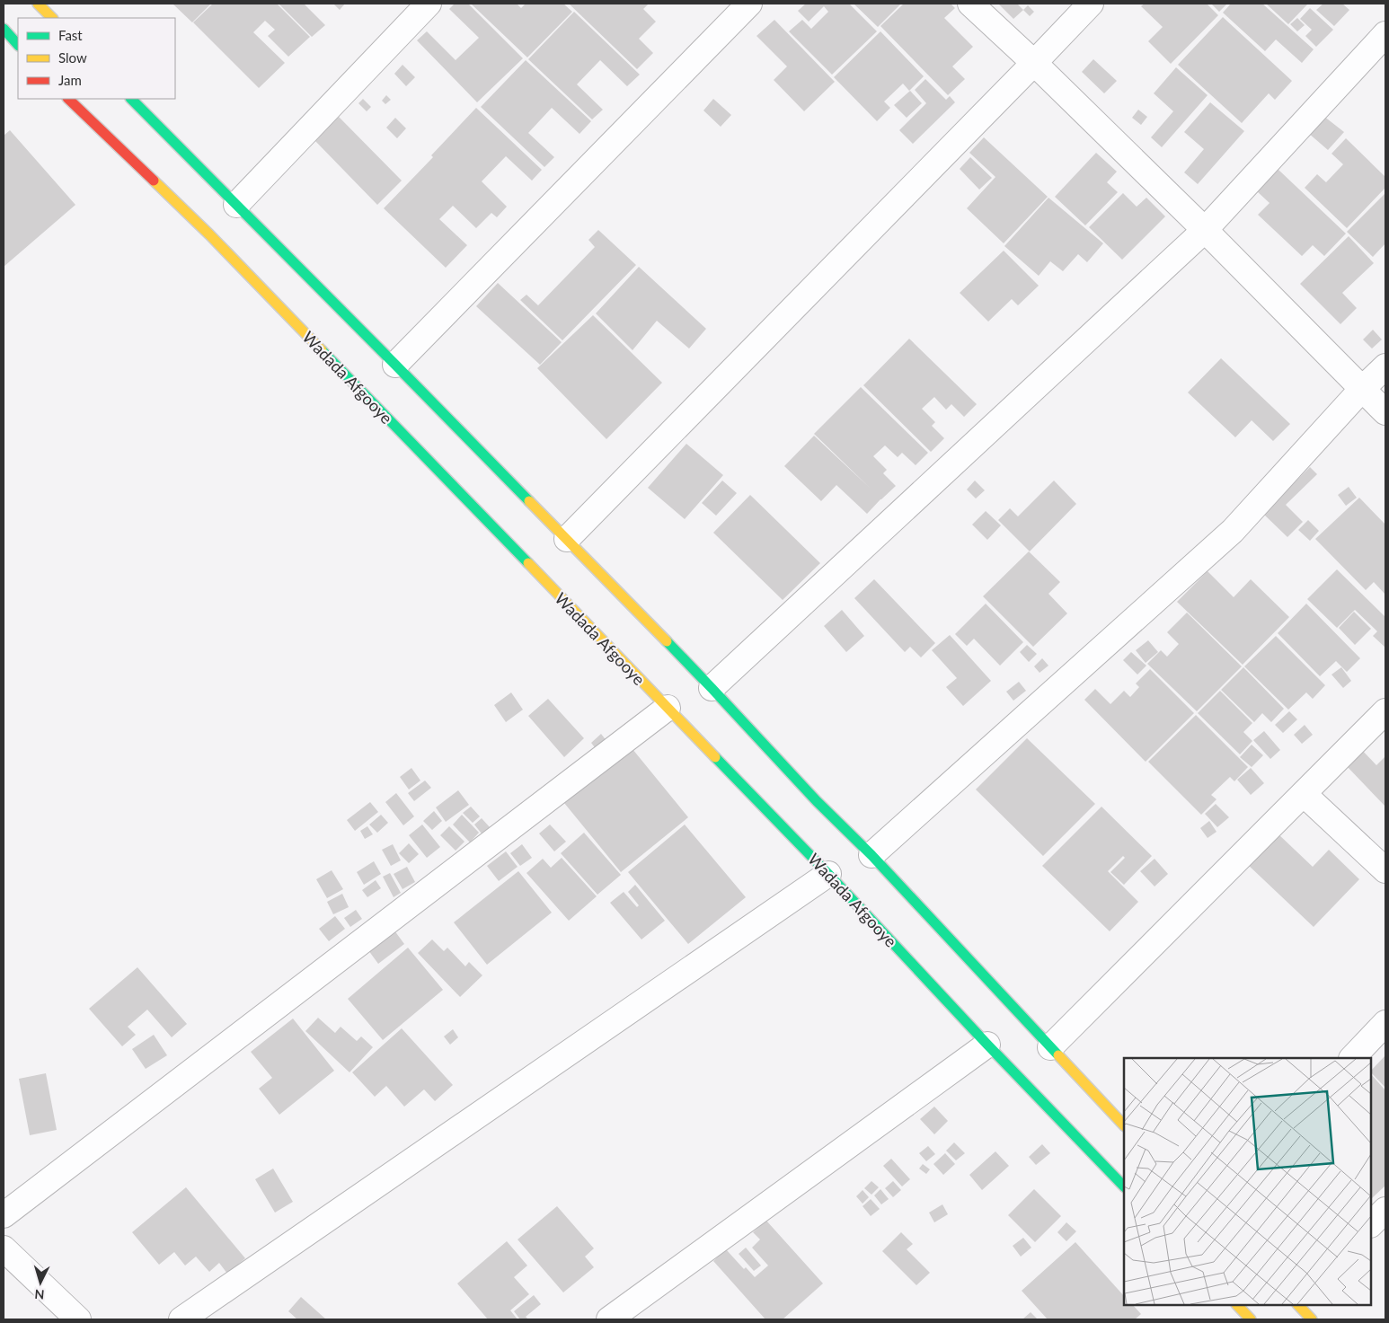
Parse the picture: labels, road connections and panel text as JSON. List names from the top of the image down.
{
  "streets": {
    "highway": ["Wadada Afgooye"]
  },
  "legend": ["Fast", "Slow", "Jam"],
  "north": "bottom"
}
